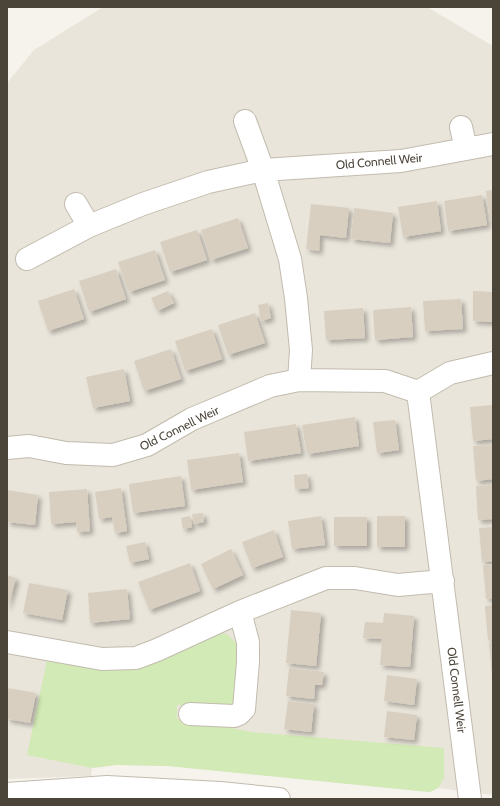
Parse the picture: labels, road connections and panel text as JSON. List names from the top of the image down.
{
  "streets": {
    "street": ["Old Connell Weir"]
  }
}
